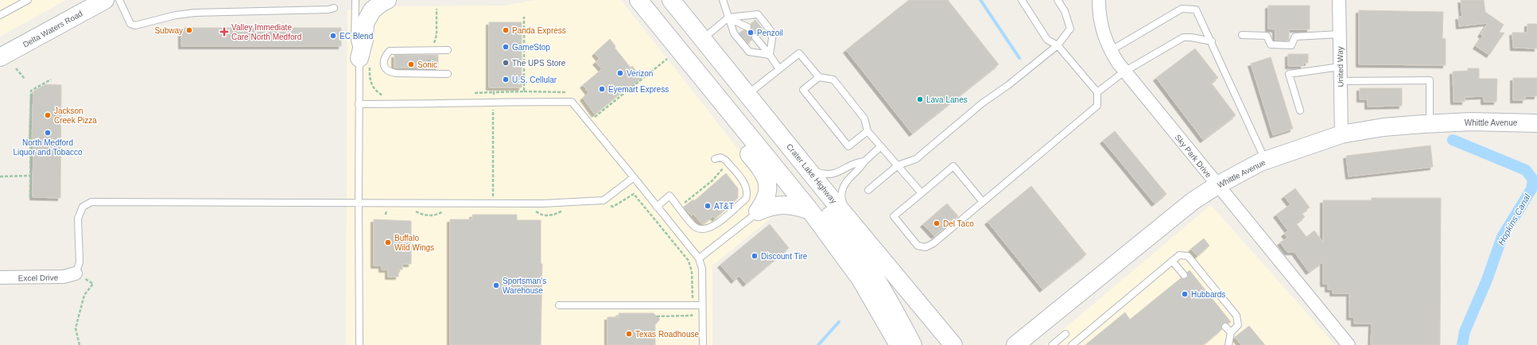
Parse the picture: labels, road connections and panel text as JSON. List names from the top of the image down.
{
  "streets": {
    "main road": ["Delta Waters Road", "Whittle Avenue", "Crater Lake Highway"],
    "street": ["United Way", "Sky Park Drive", "Excel Drive"]
  },
  "crossings": [
    ["United Way", "Whittle Avenue"],
    ["Whittle Avenue", "Sky Park Drive"]
  ],
  "water": ["Hopkins Canal"],
  "places": {
    "other": [
      "Subway",
      "Panda Express",
      "Penzoil",
      "EC Blend",
      "GameStop",
      "The UPS Store",
      "Sonic",
      "Verizon",
      "U.S. Cellular",
      "Eyemart Express",
      "Lava Lanes",
      "Jackson Creek Pizza",
      "North Medford Liquor and Tobacco",
      "AT&T",
      "Del Taco",
      "Buffalo Wild Wings",
      "Discount Tire",
      "Sportsman's Warehouse",
      "Hubbards",
      "Texas Roadhouse"
    ],
    "health": ["Valley Immediate Care North Medford"]
  }
}
